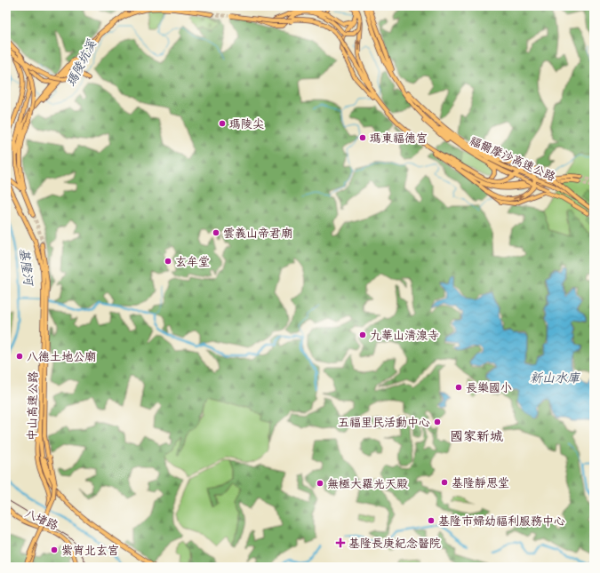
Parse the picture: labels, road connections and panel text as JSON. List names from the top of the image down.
{
  "streets": {
    "highway": ["福爾摩沙高速公路", "中山高速公路"],
    "main road": ["八堵路"]
  },
  "districts": ["國家新城"],
  "water": ["瑪陵坑溪", "基隆河", "新山水庫"],
  "places": {
    "other": [
      "瑪陵尖",
      "瑪東福德宮",
      "雲義山帝君廟",
      "玄牟堂",
      "九華山清湶寺",
      "八德土地公廟",
      "長樂國小",
      "五福里民活動中心",
      "基隆靜思堂",
      "無極大羅光天殿",
      "基隆市婦幼福利服務中心",
      "紫宵北玄宮"
    ],
    "health": ["基隆長庚紀念醫院"]
  }
}
